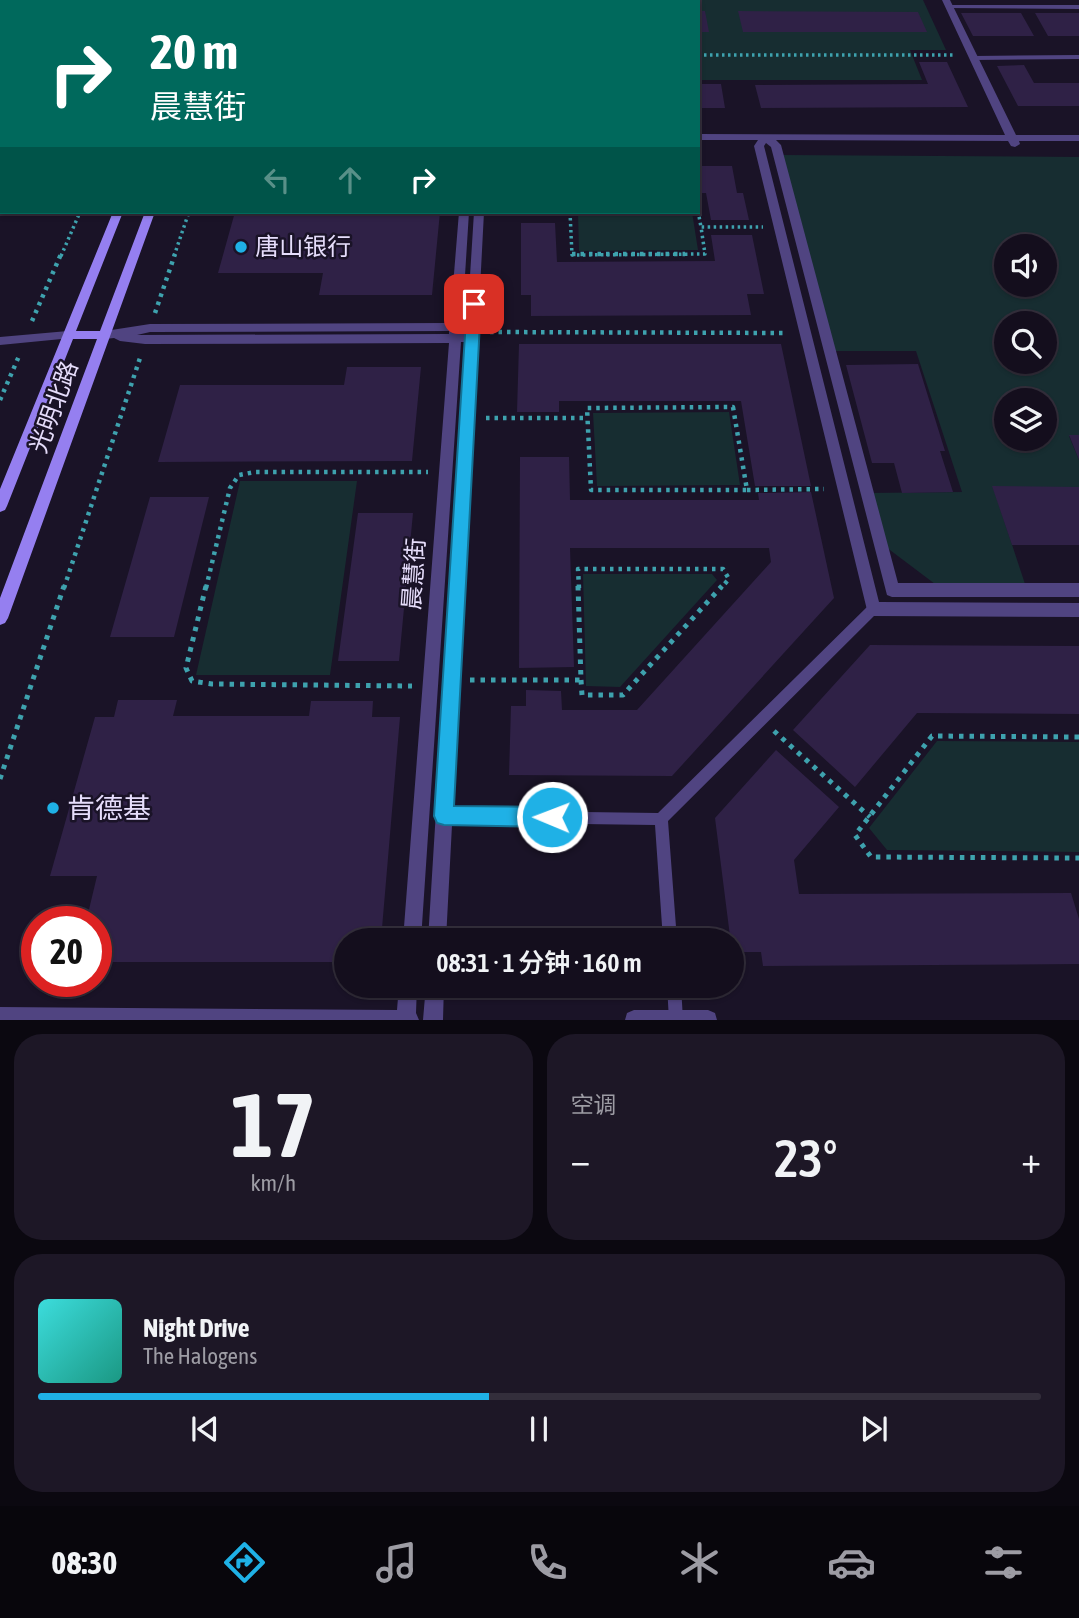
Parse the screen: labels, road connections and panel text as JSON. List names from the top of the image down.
{
  "streets": {
    "main road": ["光明北路"],
    "street": ["晨慧街"]
  },
  "places": ["唐山银行", "肯德基"],
  "page": {
    "turn": ["20 m", "晨慧街"],
    "limit": "20",
    "trip": "08:31 · 1 分钟 · 160 m",
    "tile": [
      ["17", "km/h"],
      "空调"
    ],
    "heat": ["−", "23°", "+"],
    "song": ["Night Drive", "The Halogens"],
    "tabs": "08:30"
  }
}
